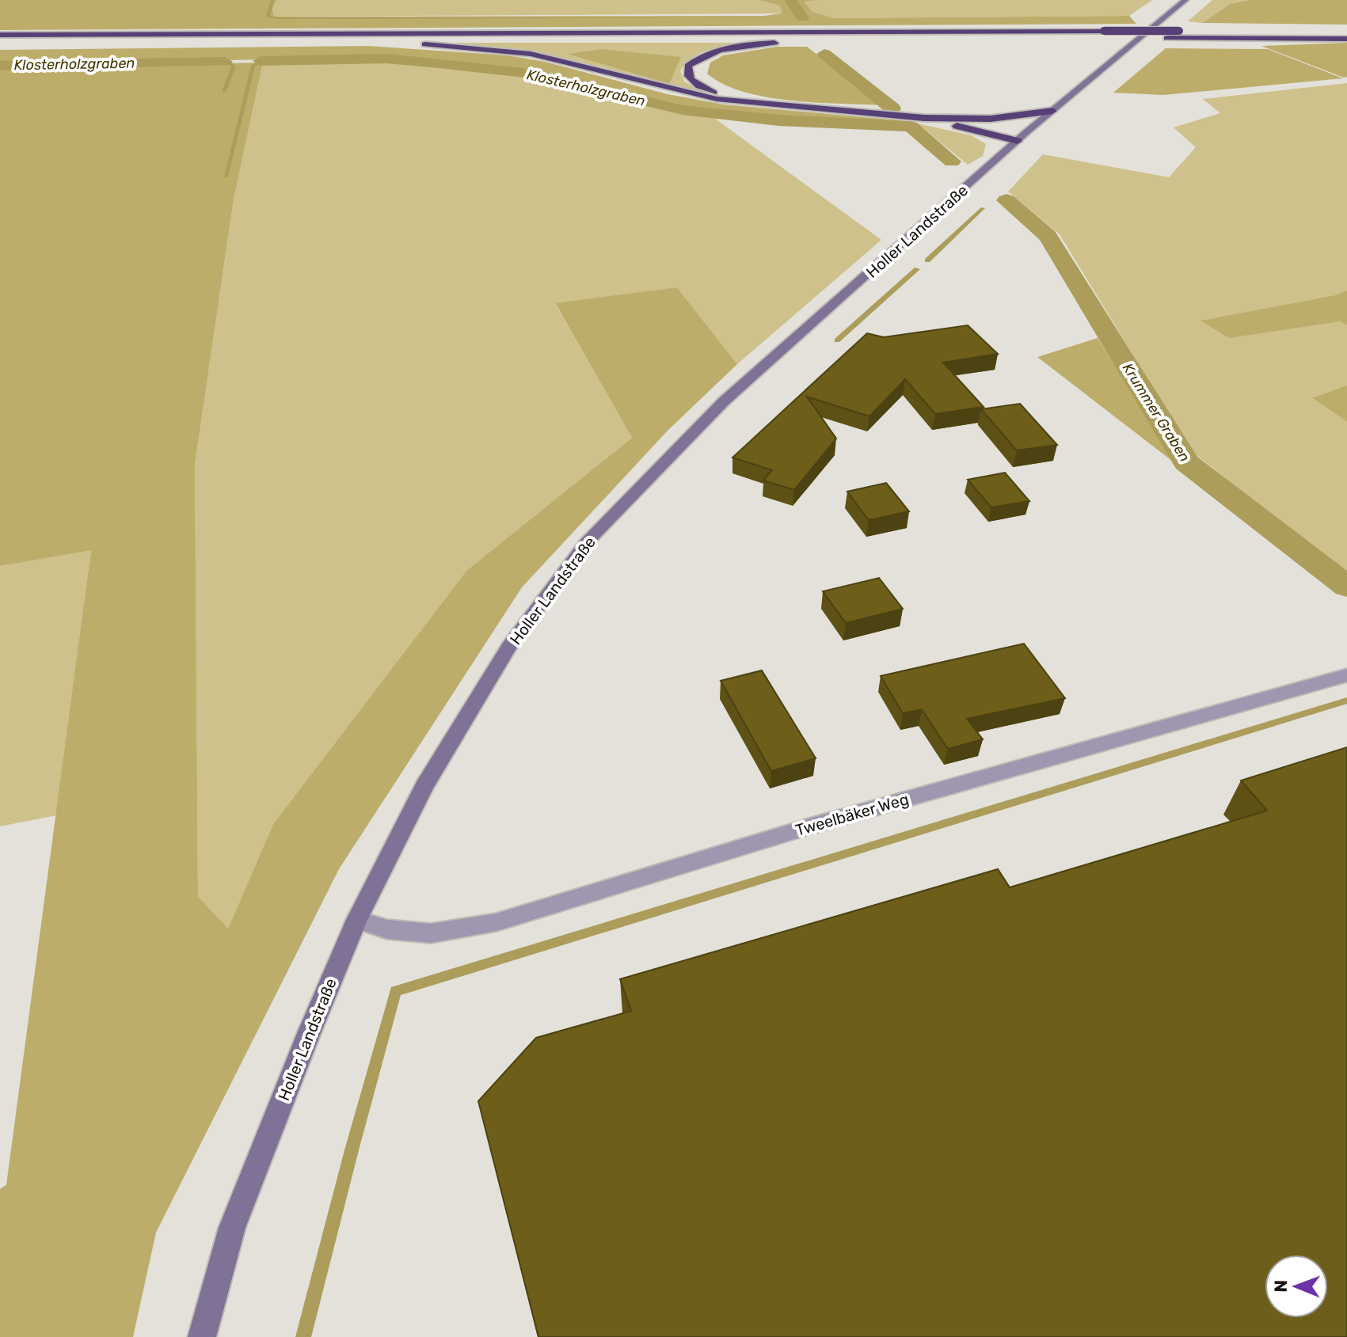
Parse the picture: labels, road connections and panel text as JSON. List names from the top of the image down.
{
  "streets": {
    "main road": ["Holler Landstraße"],
    "street": ["Tweelbäker Weg"]
  },
  "crossings": [
    ["Holler Landstraße", "Tweelbäker Weg"]
  ],
  "water": ["Klosterholzgraben", "Krummer Graben"],
  "north": "left"
}
